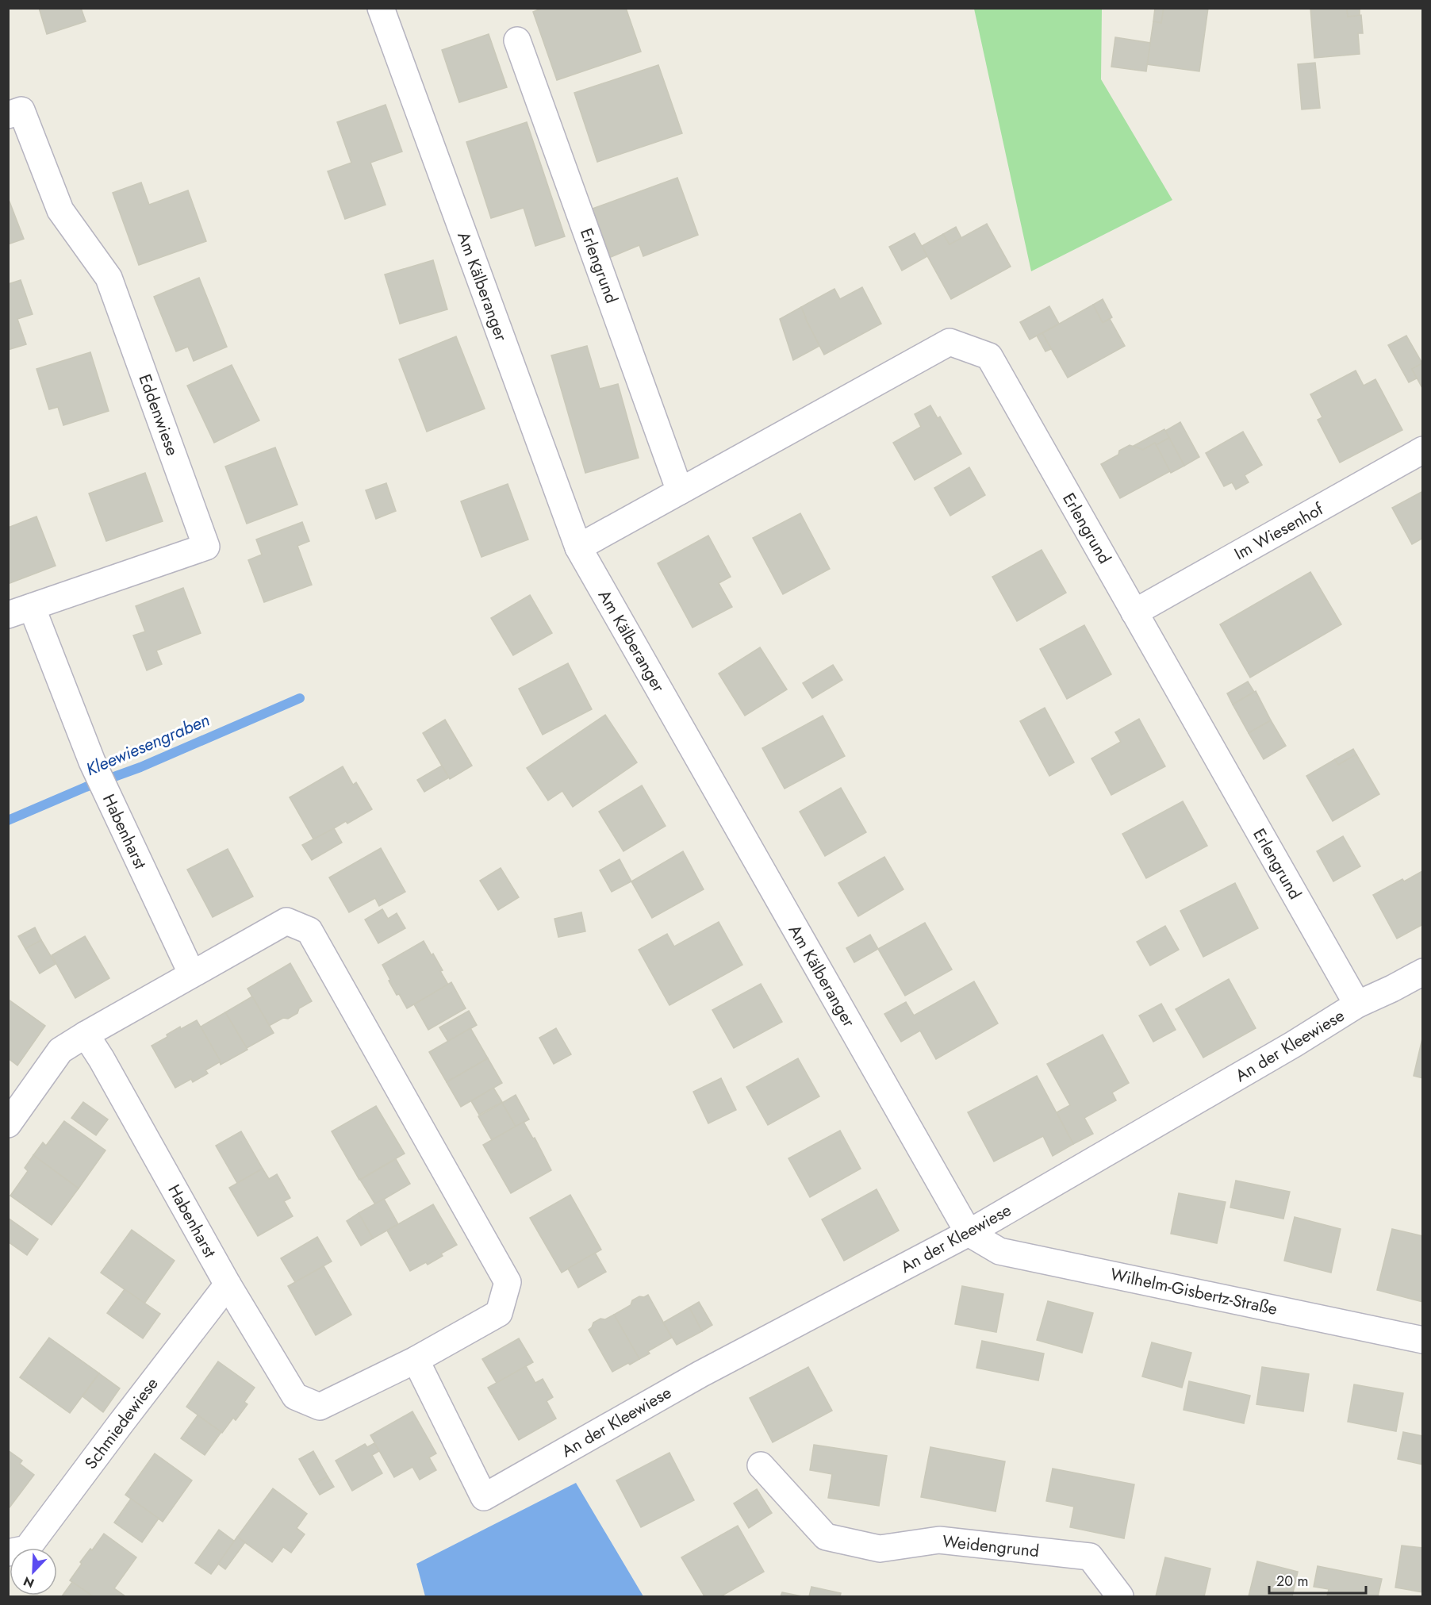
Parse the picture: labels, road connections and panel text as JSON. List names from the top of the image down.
{
  "streets": {
    "street": [
      "Erlengrund",
      "Am Kälberanger",
      "Eddenwiese",
      "Im Wiesenhof",
      "Habenharst",
      "An der Kleewiese",
      "Wilhelm-Gisbertz-Straße",
      "Schmiedewiese",
      "Weidengrund"
    ]
  },
  "crossings": [
    ["Erlengrund", "Am Kälberanger"],
    ["Erlengrund", "Im Wiesenhof"],
    ["Erlengrund", "An der Kleewiese"],
    ["Am Kälberanger", "An der Kleewiese"],
    ["Am Kälberanger", "Wilhelm-Gisbertz-Straße"],
    ["Eddenwiese", "Habenharst"],
    ["Habenharst", "An der Kleewiese"],
    ["Habenharst", "Schmiedewiese"],
    ["An der Kleewiese", "Wilhelm-Gisbertz-Straße"]
  ],
  "water": ["Kleewiesengraben"],
  "scale_bar": "20 m",
  "north": "bottom left"
}
